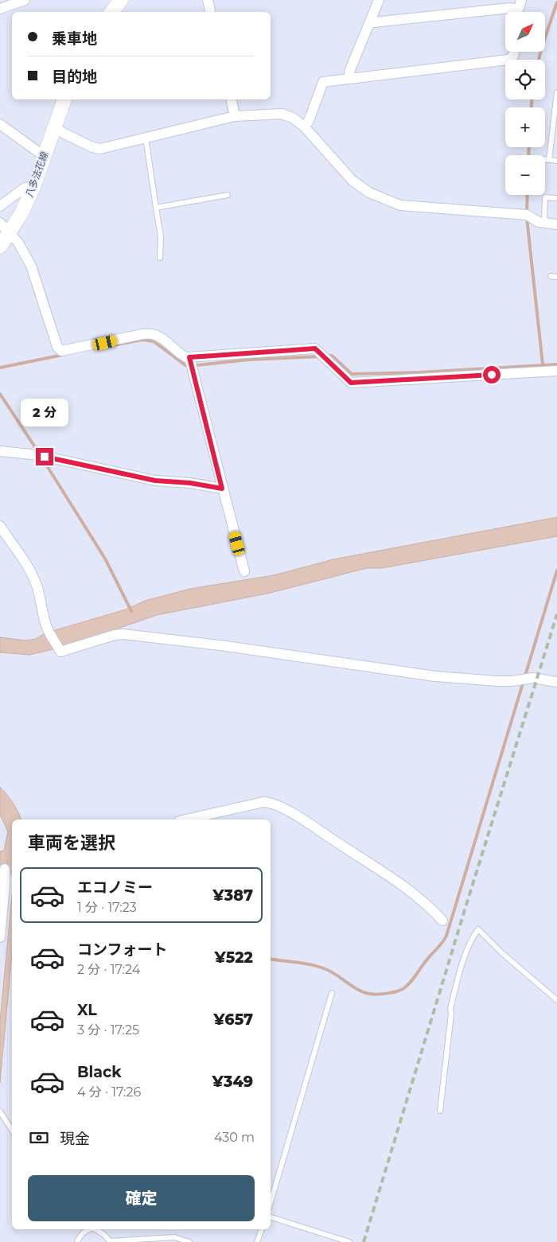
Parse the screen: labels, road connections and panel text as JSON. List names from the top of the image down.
{
  "streets": {
    "main road": ["八多法花線"]
  },
  "north": "top right",
  "page": {
    "map_buttons": ["+", "−"],
    "banner": ["乗車地", "目的地"],
    "bubble": "2 分",
    "heading": "車両を選択",
    "list": [
      {
        "name": "エコノミー",
        "note": "1 分 · 17:23",
        "value": "¥387"
      },
      {
        "name": "コンフォート",
        "note": "2 分 · 17:24",
        "value": "¥522"
      },
      {
        "name": "XL",
        "note": "3 分 · 17:25",
        "value": "¥657"
      },
      {
        "name": "Black",
        "note": "4 分 · 17:26",
        "value": "¥349"
      }
    ],
    "pay": ["現金", "430 m"],
    "buttons": "確定"
  }
}
